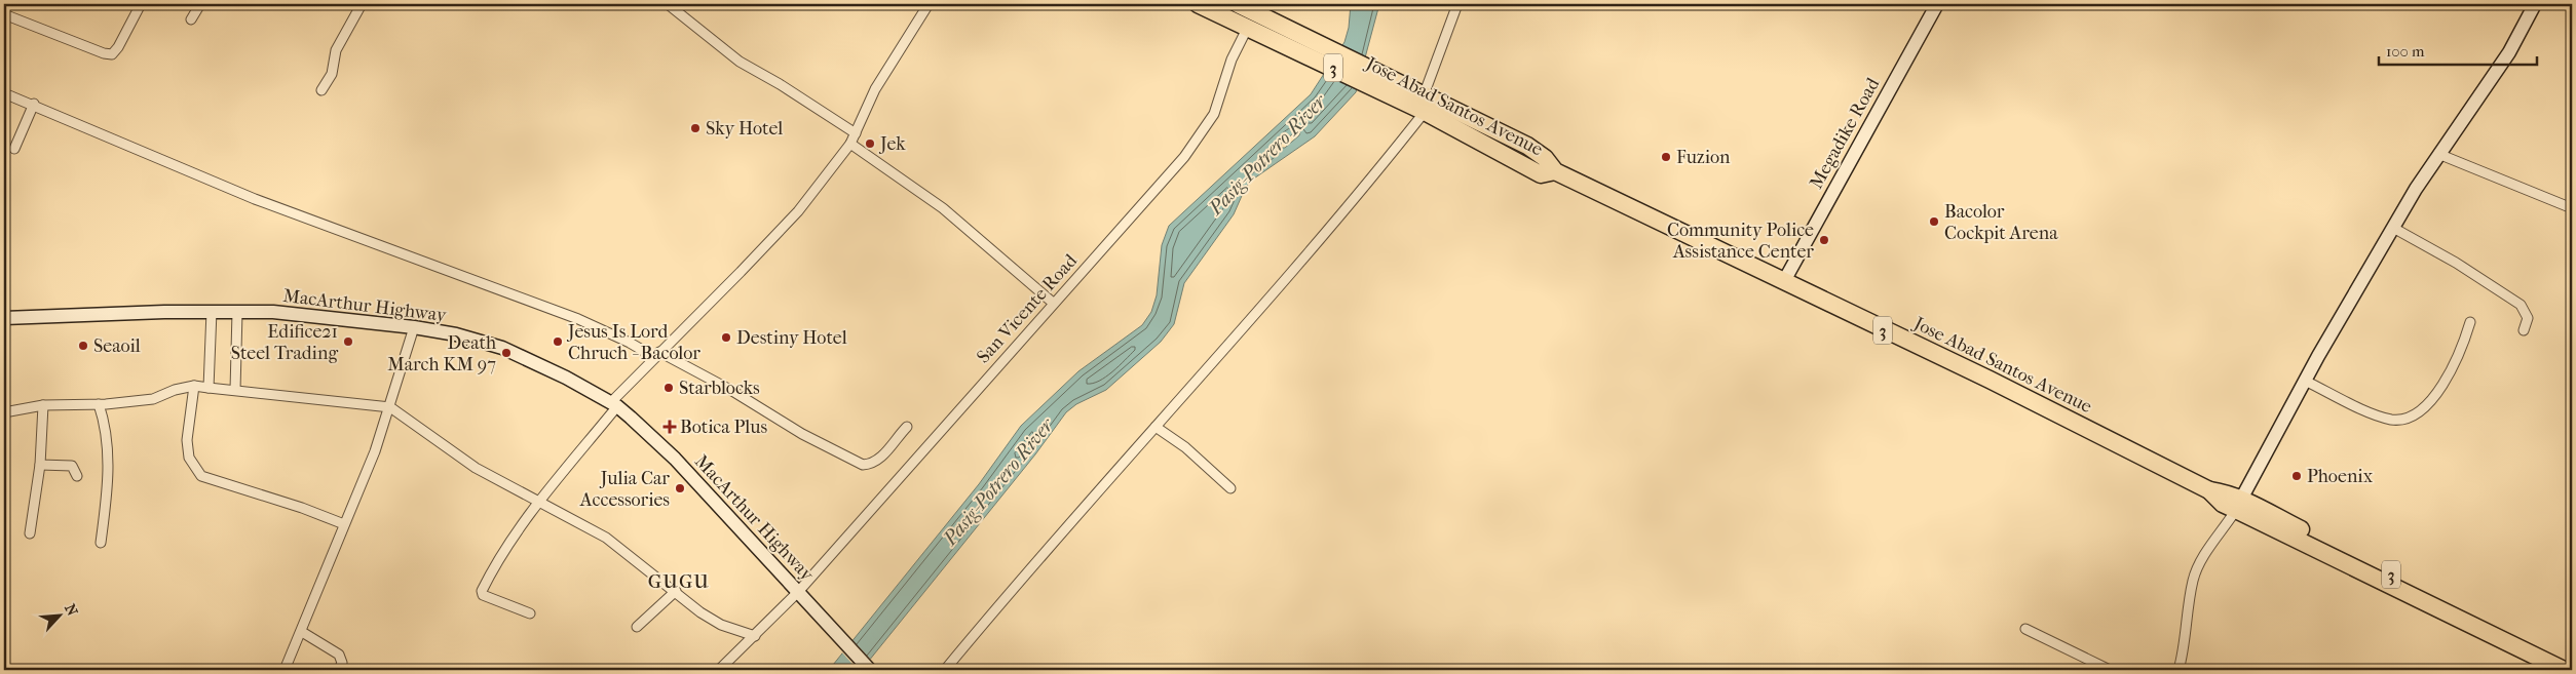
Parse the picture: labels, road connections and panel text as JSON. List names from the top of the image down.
{
  "streets": {
    "highway": ["3", "Jose Abad Santos Avenue"],
    "main road": ["Megadike Road", "MacArthur Highway"],
    "street": ["San Vicente Road"]
  },
  "crossings": [
    ["Jose Abad Santos Avenue", "Megadike Road"],
    ["Jose Abad Santos Avenue", "San Vicente Road"],
    ["MacArthur Highway", "San Vicente Road"]
  ],
  "districts": ["GUGU"],
  "water": ["Pasig-Potrero River"],
  "places": {
    "other": [
      "Sky Hotel",
      "Jek",
      "Fuzion",
      "Bacolor Cockpit Arena",
      "Community Police Assistance Center",
      "Destiny Hotel",
      "Edifice21 Steel Trading",
      "Jesus Is Lord Chruch - Bacolor",
      "Seaoil",
      "Death March KM 97",
      "Starblocks",
      "Phoenix",
      "Julia Car Accessories"
    ],
    "health": ["Botica Plus"]
  },
  "scale_bar": "100 m",
  "north": "top right"
}
